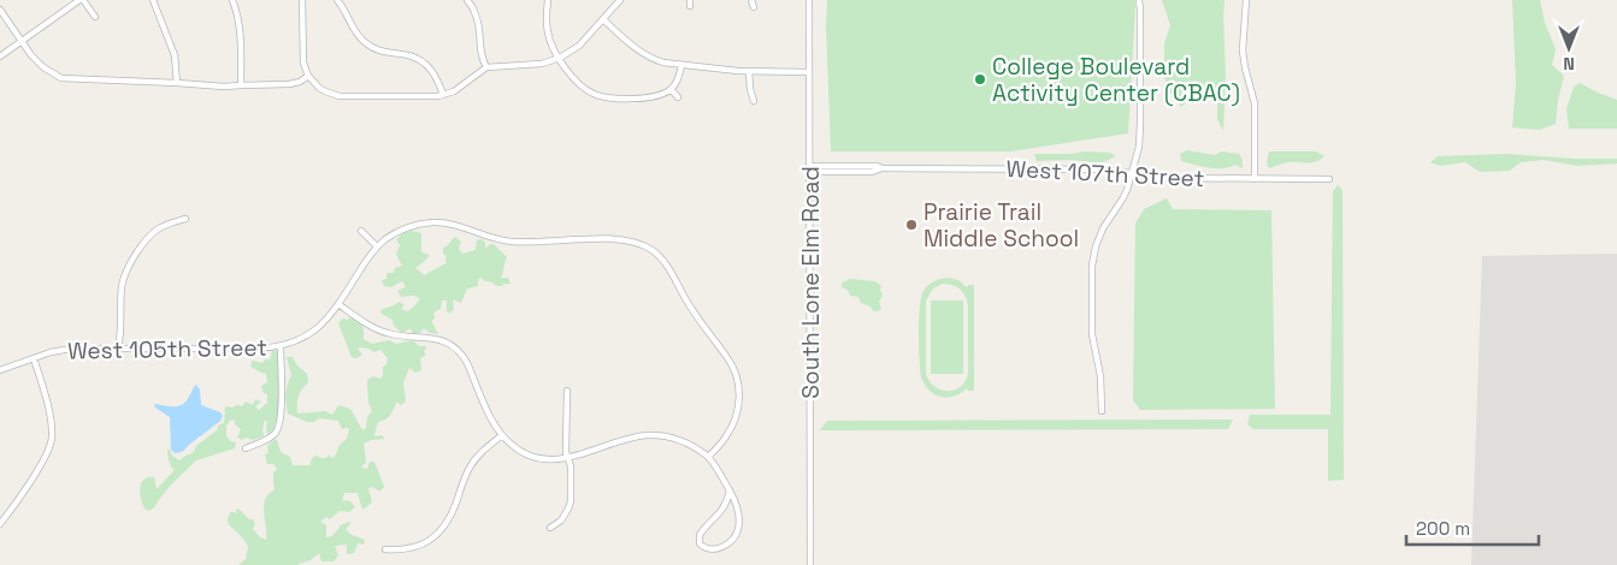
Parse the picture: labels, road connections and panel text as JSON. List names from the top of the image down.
{
  "streets": {
    "street": ["West 107th Street", "South Lone Elm Road", "West 105th Street"]
  },
  "crossings": [
    ["West 107th Street", "South Lone Elm Road"]
  ],
  "places": ["College Boulevard Activity Center (CBAC)", "Prairie Trail Middle School"],
  "scale_bar": "200 m",
  "north": "bottom"
}
